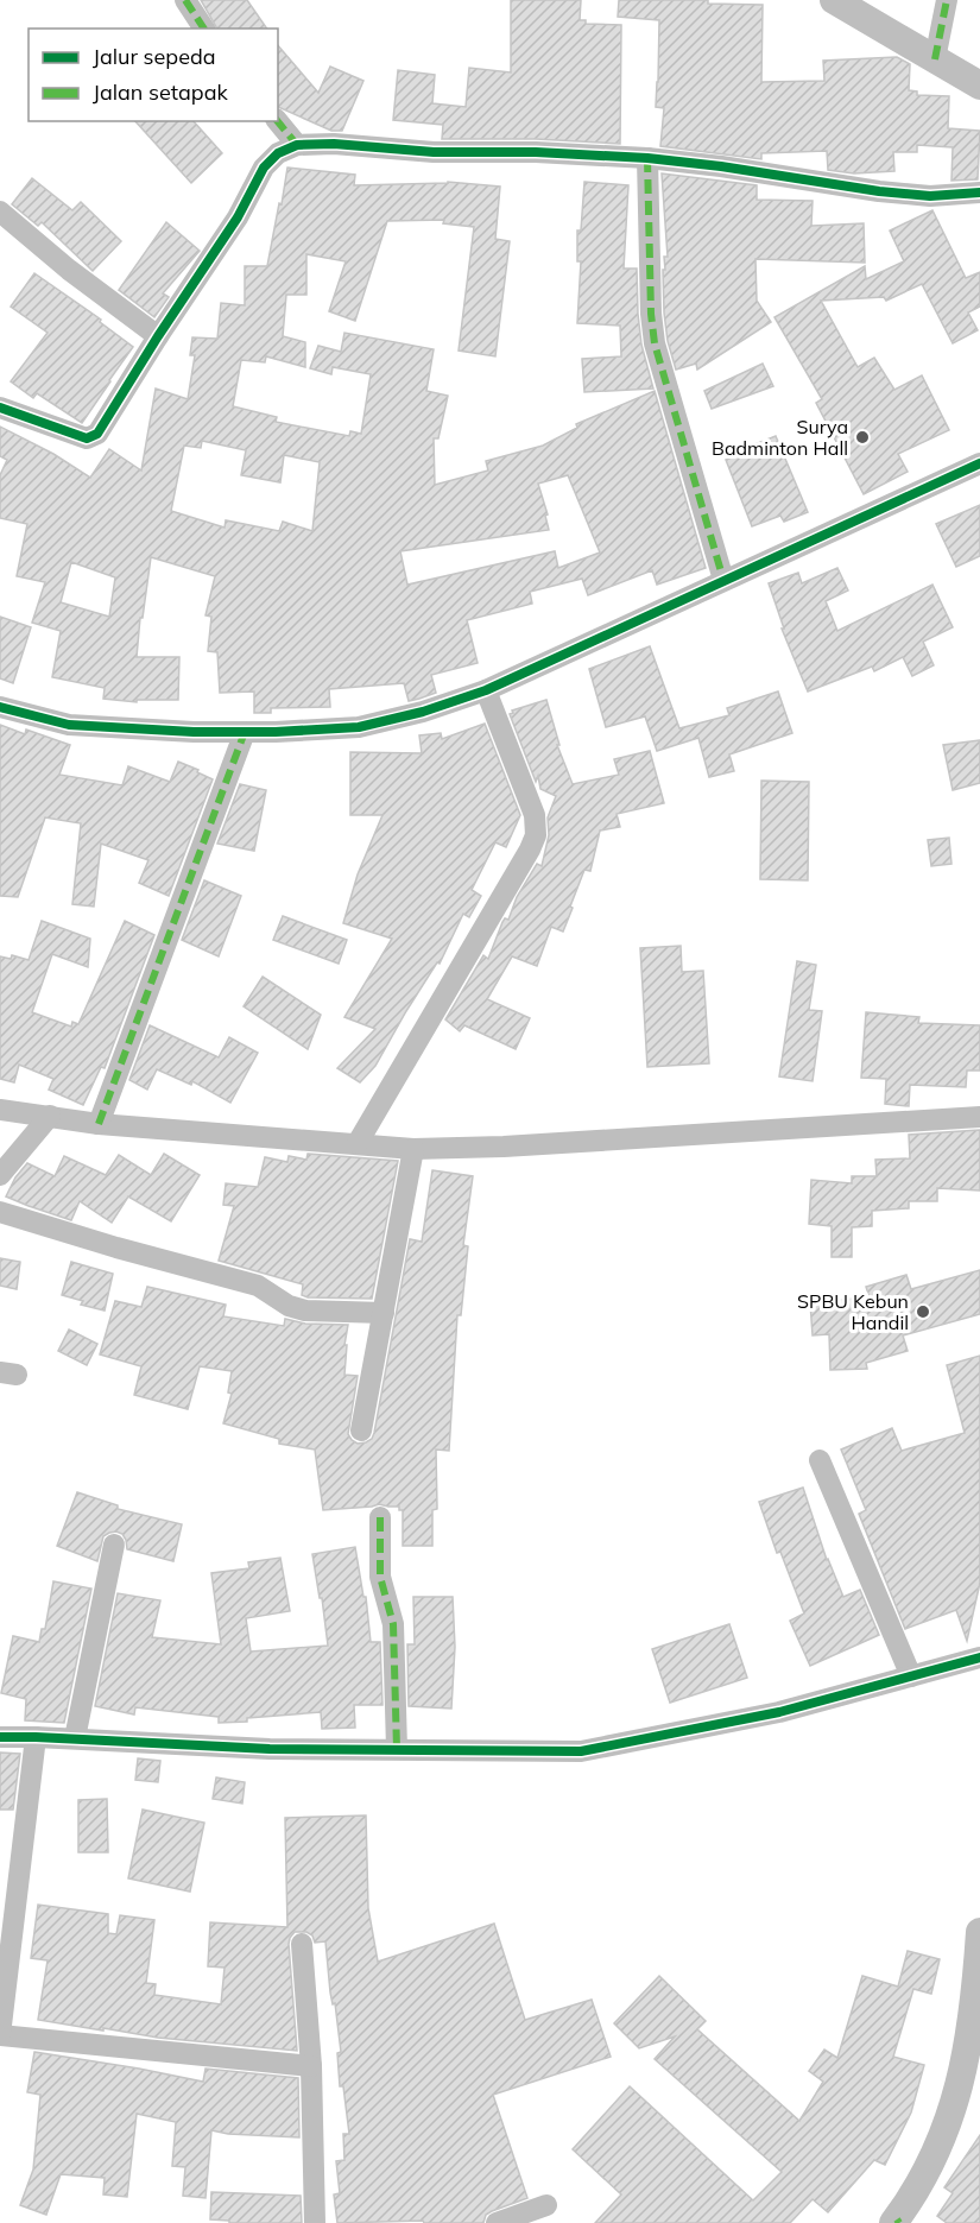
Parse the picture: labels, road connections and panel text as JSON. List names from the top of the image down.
{
  "places": ["Surya Badminton Hall", "SPBU Kebun Handil"],
  "legend": ["Jalur sepeda", "Jalan setapak"]
}
